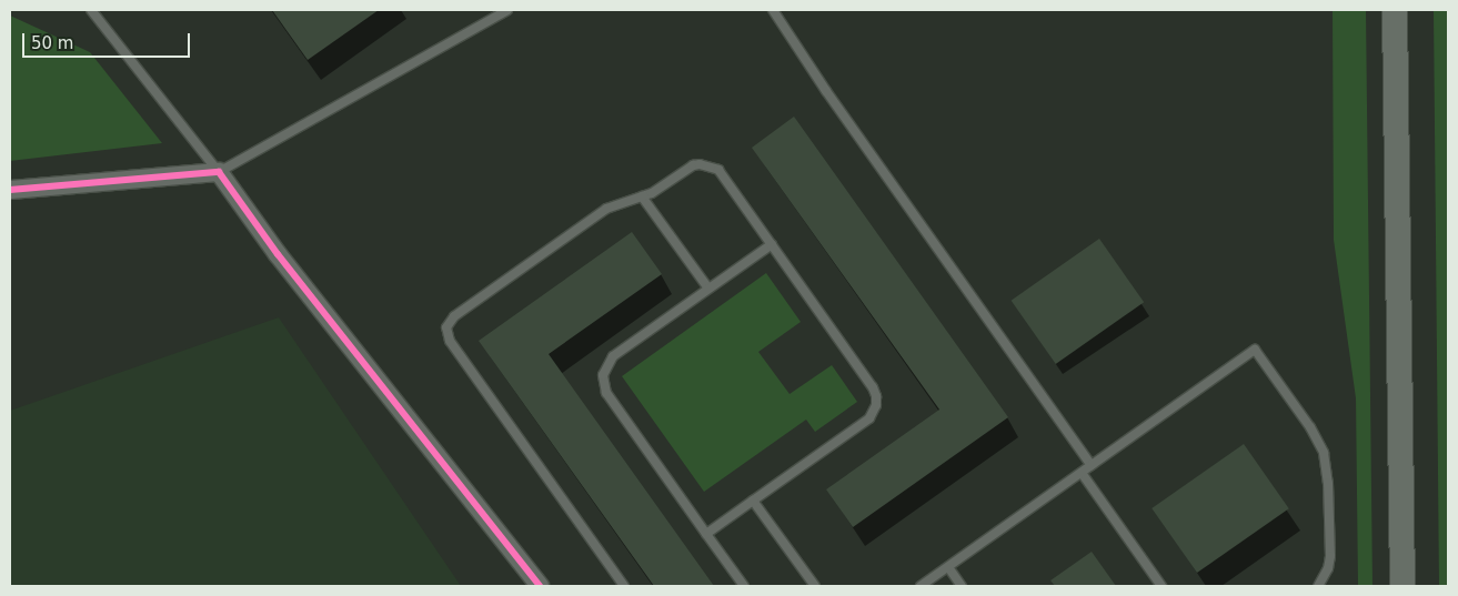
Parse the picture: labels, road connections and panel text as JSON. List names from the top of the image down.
{
  "scale_bar": "50 m"
}
